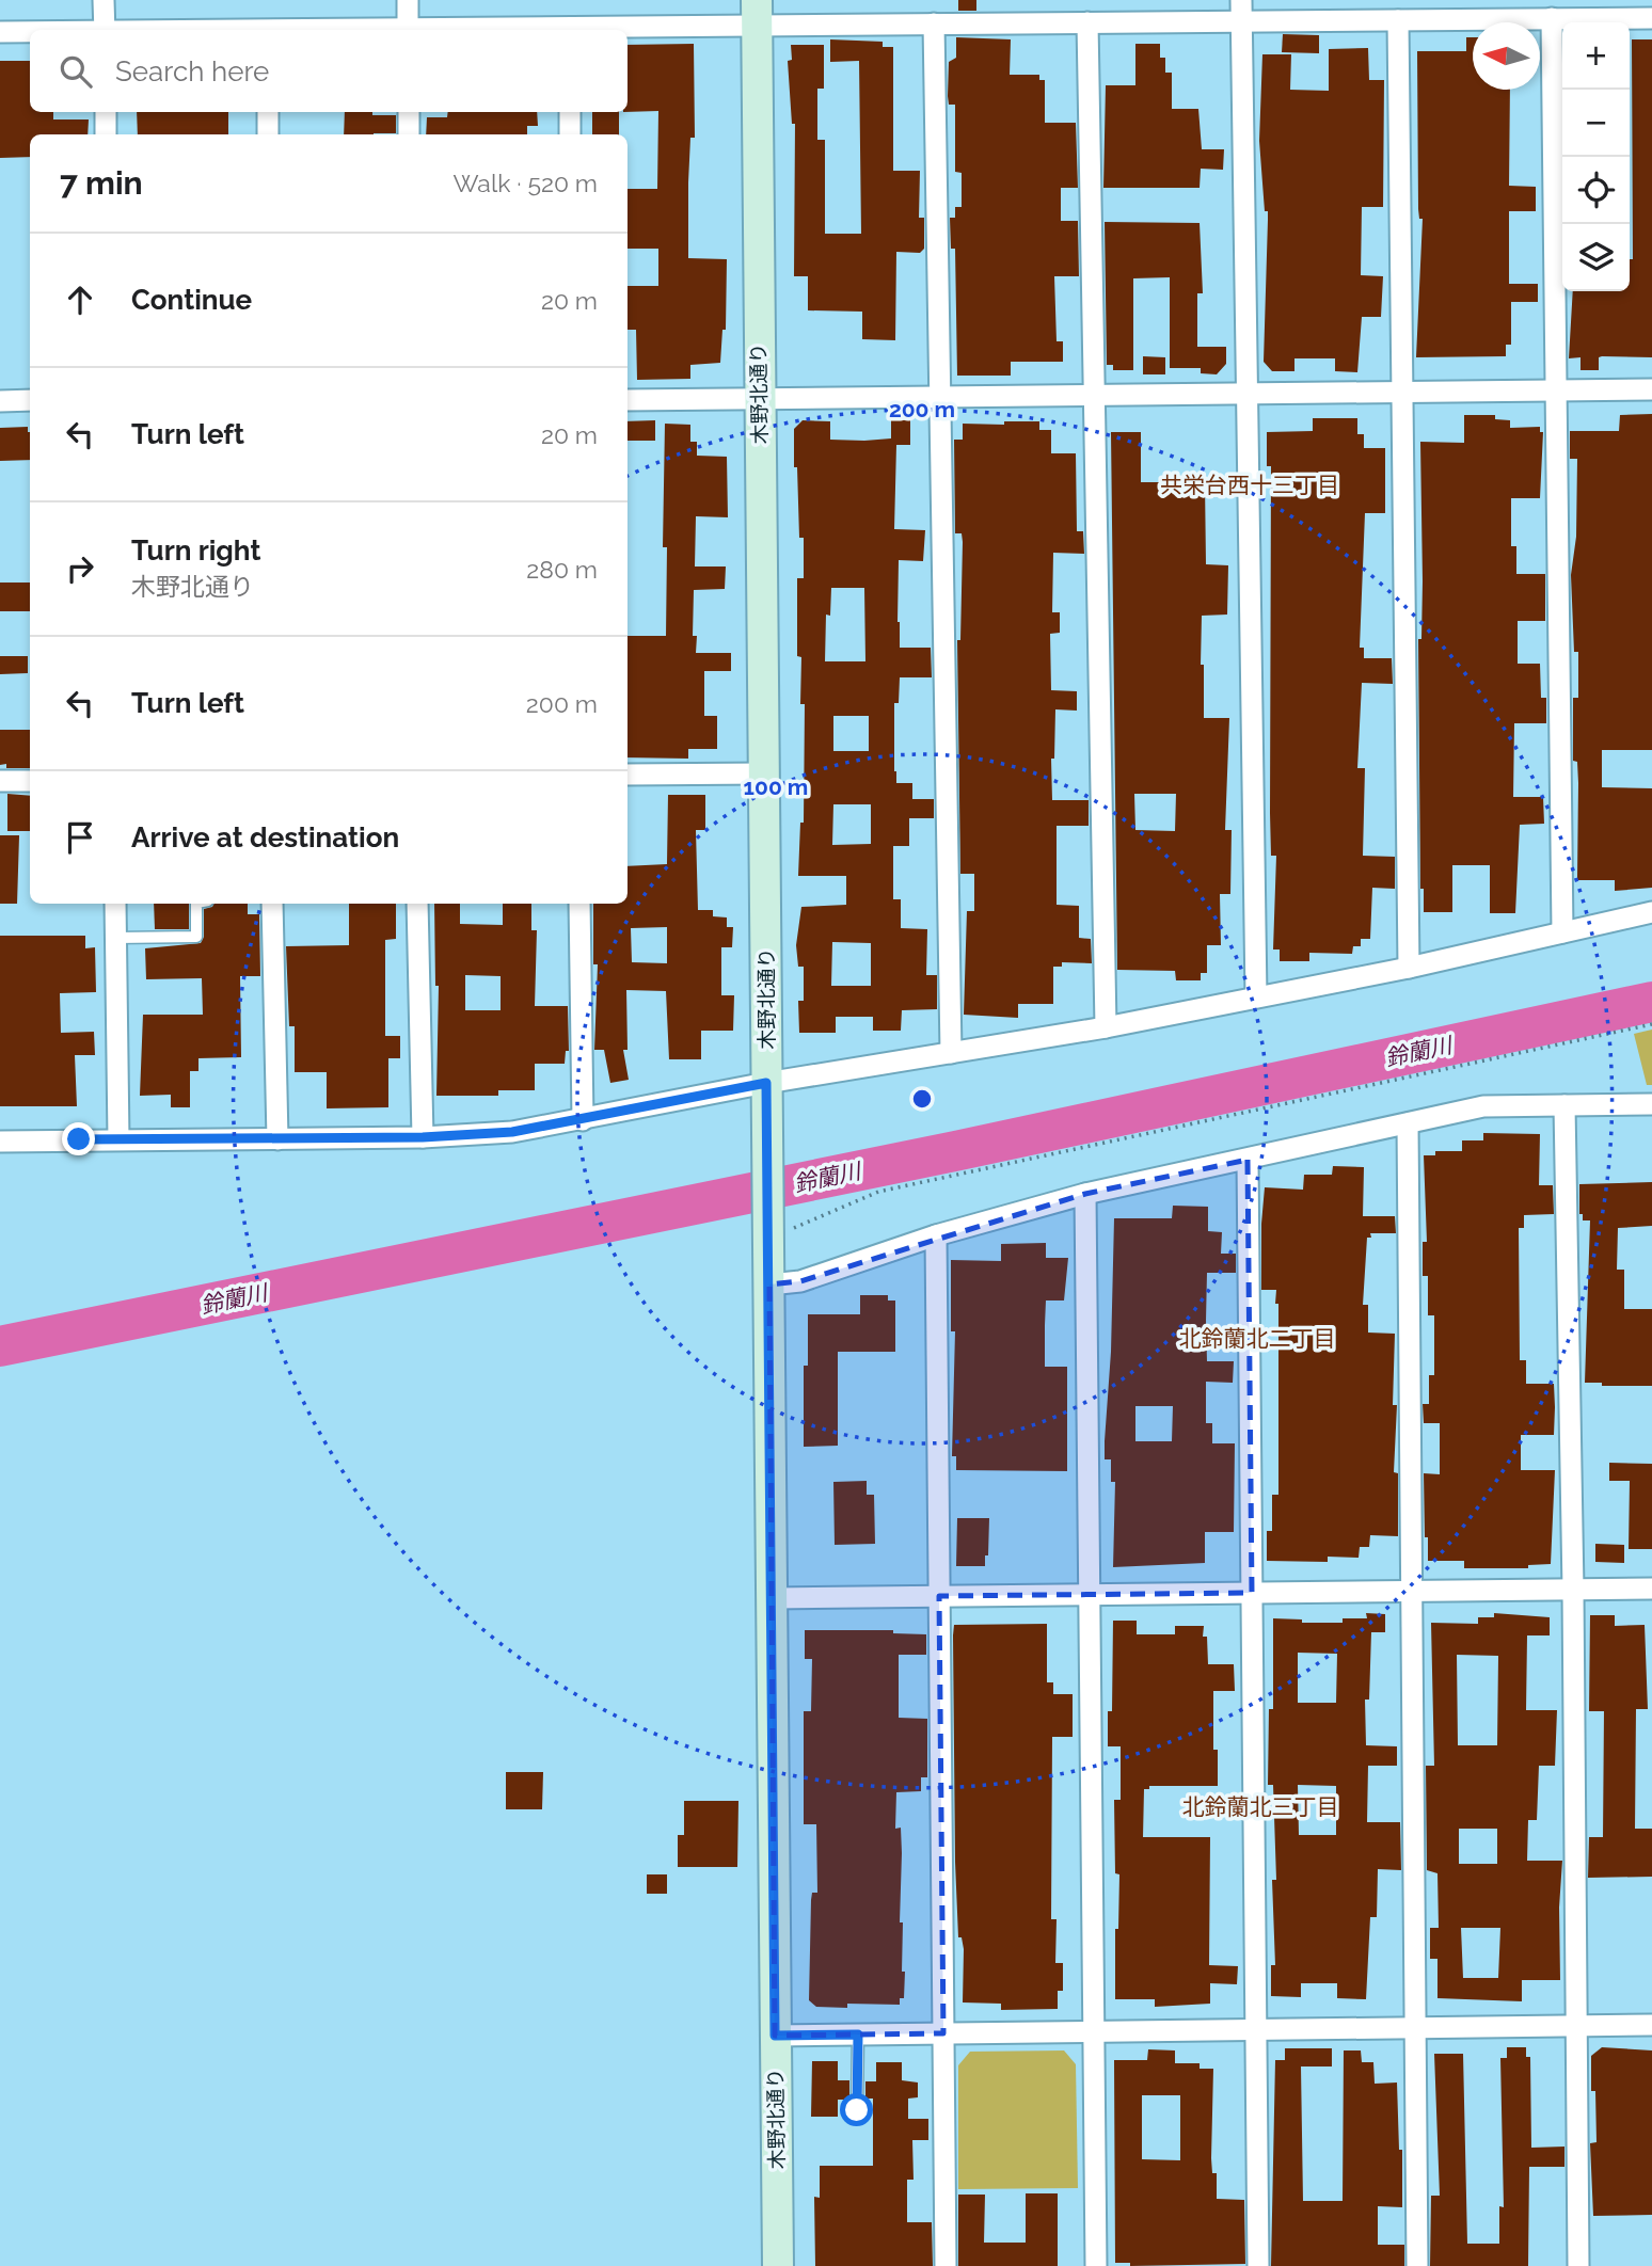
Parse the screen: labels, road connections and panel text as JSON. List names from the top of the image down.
{
  "streets": {
    "street": ["木野北通り"]
  },
  "districts": ["共栄台西十三丁目", "北鈴蘭北二丁目", "北鈴蘭北三丁目"],
  "water": ["鈴蘭川"],
  "north": "left",
  "page": {
    "map_buttons": ["+", "−"],
    "search": "Search here",
    "heading": ["7 min", "Walk · 520 m"],
    "list": [
      ["Continue", "20 m"],
      ["Turn left", "20 m"],
      ["Turn right", "木野北通り", "280 m"],
      ["Turn left", "200 m"],
      "Arrive at destination"
    ]
  },
  "rings": ["200 m", "100 m"]
}
